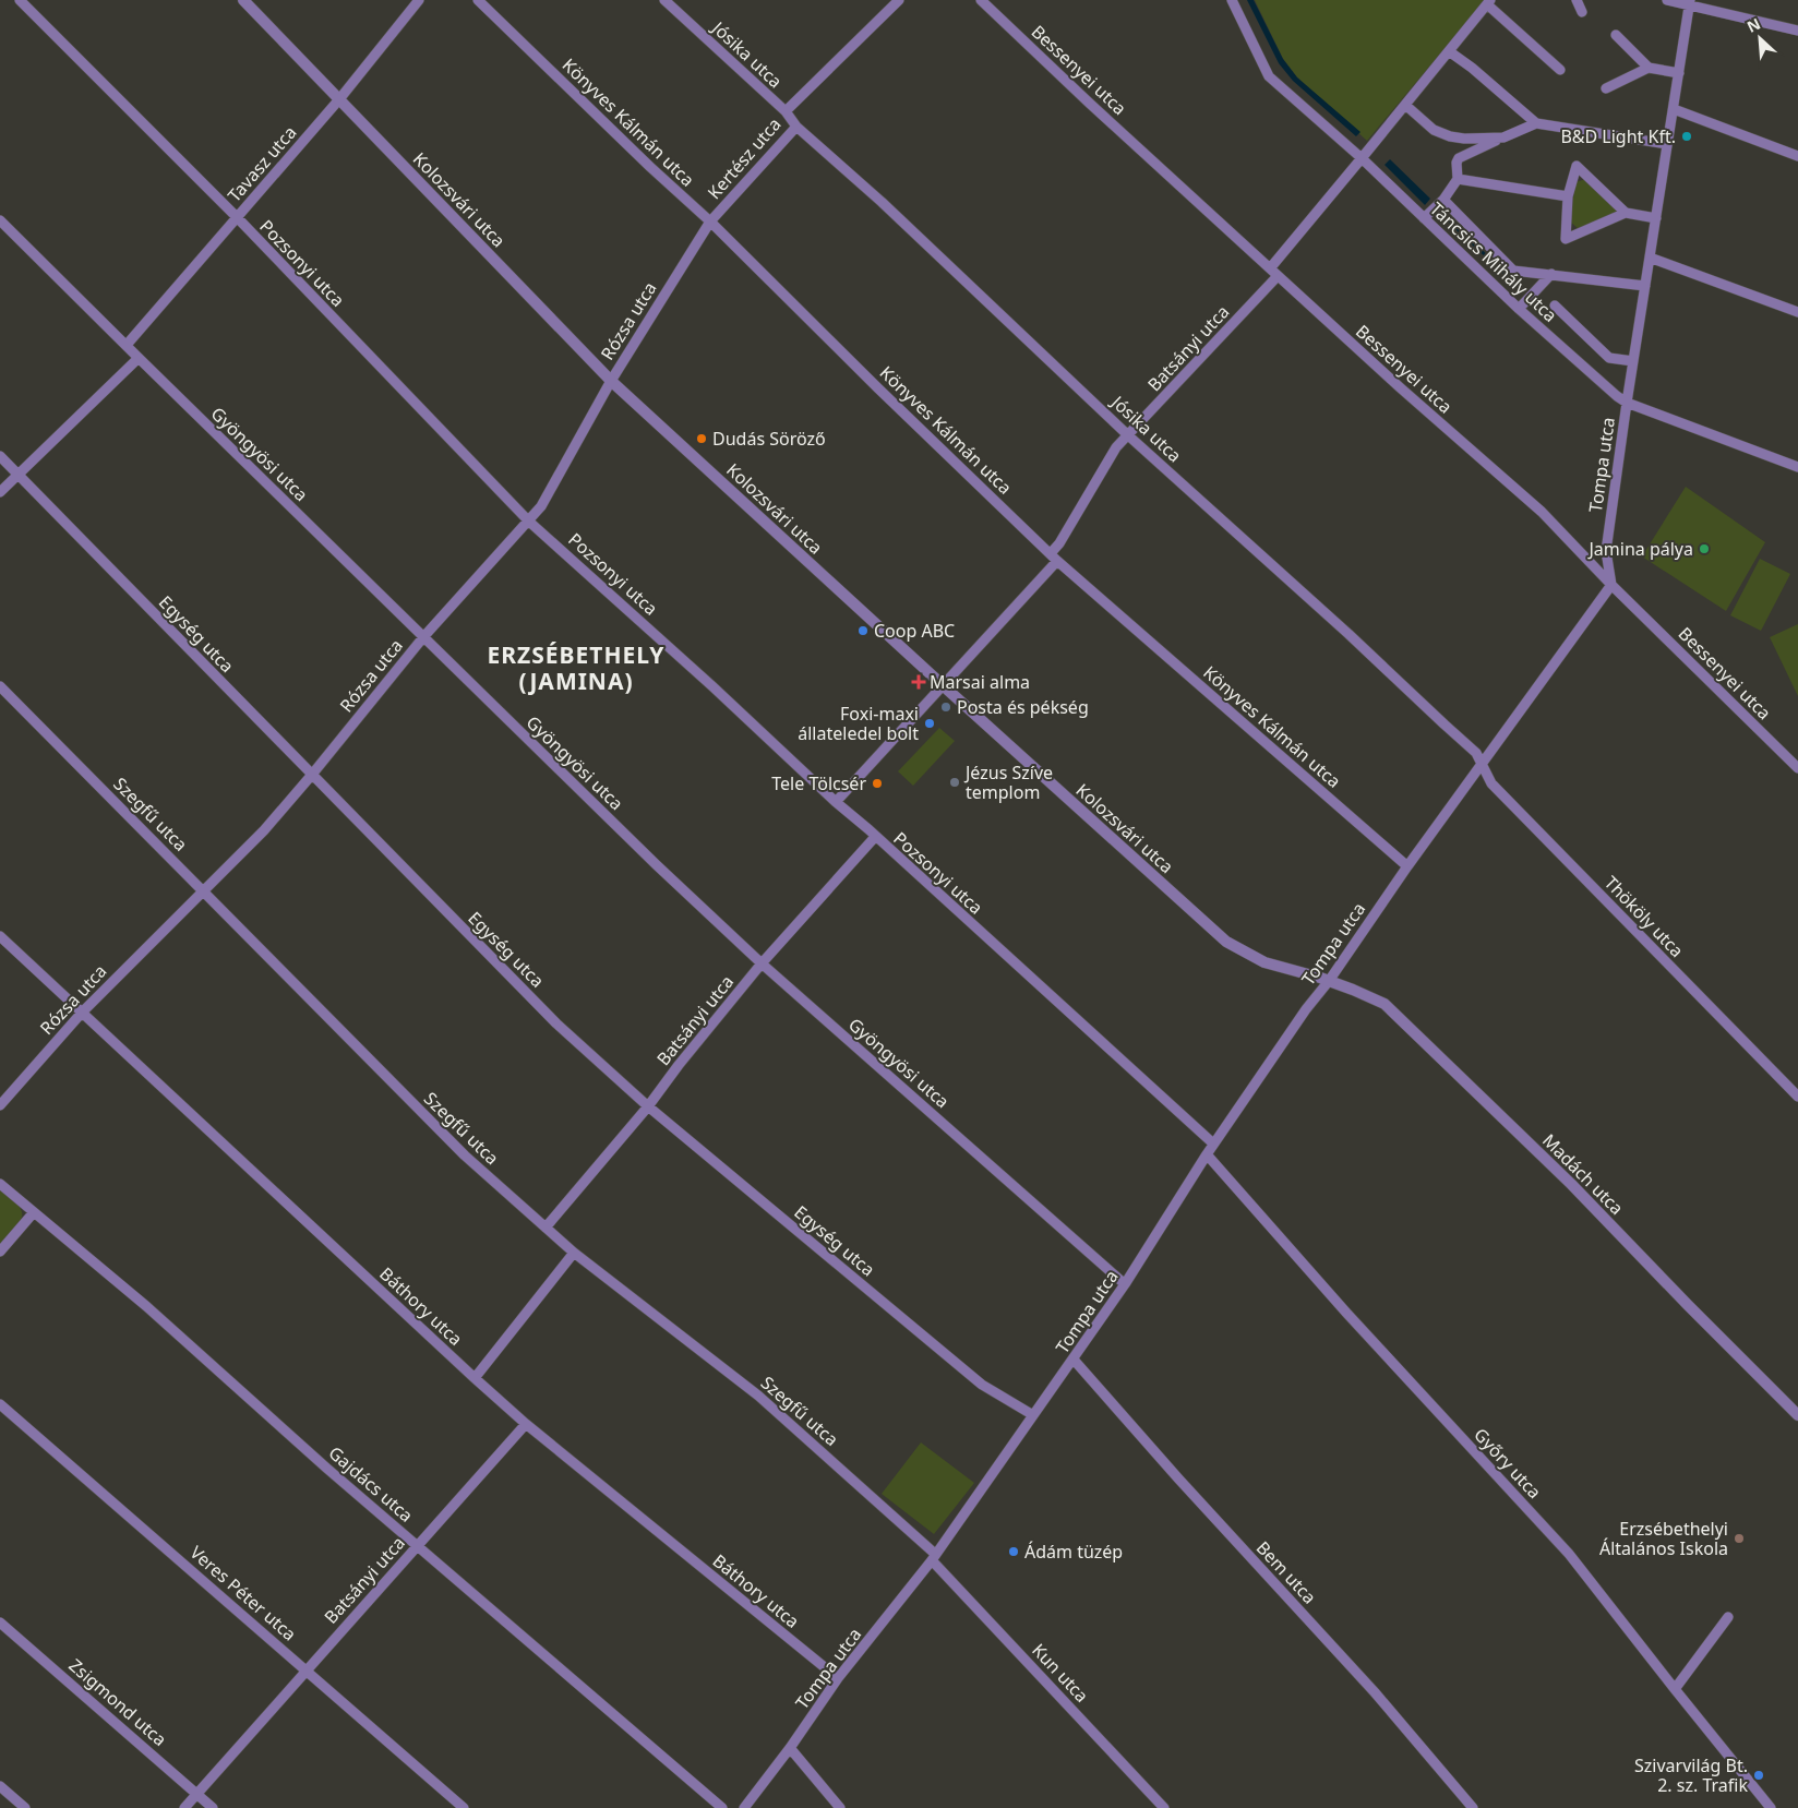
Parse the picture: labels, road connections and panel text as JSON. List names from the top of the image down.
{
  "streets": {
    "street": [
      "Jósika utca",
      "Bessenyei utca",
      "Könyves Kálmán utca",
      "Kertész utca",
      "Tavasz utca",
      "Kolozsvári utca",
      "Táncsics Mihály utca",
      "Pozsonyi utca",
      "Rózsa utca",
      "Batsányi utca",
      "Gyöngyösi utca",
      "Tompa utca",
      "Egység utca",
      "Szegfű utca",
      "Thököly utca",
      "Madách utca",
      "Báthory utca",
      "Győry utca",
      "Gajdács utca",
      "Bem utca",
      "Veres Péter utca",
      "Kun utca",
      "Zsigmond utca"
    ]
  },
  "crossings": [
    ["Jósika utca", "Kertész utca"],
    ["Jósika utca", "Batsányi utca"],
    ["Jósika utca", "Thököly utca"],
    ["Bessenyei utca", "Batsányi utca"],
    ["Bessenyei utca", "Tompa utca"],
    ["Könyves Kálmán utca", "Kertész utca"],
    ["Könyves Kálmán utca", "Rózsa utca"],
    ["Könyves Kálmán utca", "Batsányi utca"],
    ["Könyves Kálmán utca", "Tompa utca"],
    ["Kertész utca", "Rózsa utca"],
    ["Tavasz utca", "Kolozsvári utca"],
    ["Tavasz utca", "Pozsonyi utca"],
    ["Tavasz utca", "Gyöngyösi utca"],
    ["Kolozsvári utca", "Rózsa utca"],
    ["Kolozsvári utca", "Batsányi utca"],
    ["Kolozsvári utca", "Tompa utca"],
    ["Kolozsvári utca", "Madách utca"],
    ["Táncsics Mihály utca", "Tompa utca"],
    ["Pozsonyi utca", "Rózsa utca"],
    ["Pozsonyi utca", "Batsányi utca"],
    ["Pozsonyi utca", "Tompa utca"],
    ["Rózsa utca", "Gyöngyösi utca"],
    ["Rózsa utca", "Egység utca"],
    ["Rózsa utca", "Szegfű utca"],
    ["Rózsa utca", "Báthory utca"],
    ["Batsányi utca", "Gyöngyösi utca"],
    ["Batsányi utca", "Egység utca"],
    ["Batsányi utca", "Szegfű utca"],
    ["Batsányi utca", "Báthory utca"],
    ["Batsányi utca", "Gajdács utca"],
    ["Batsányi utca", "Veres Péter utca"],
    ["Batsányi utca", "Zsigmond utca"],
    ["Gyöngyösi utca", "Tompa utca"],
    ["Tompa utca", "Egység utca"],
    ["Tompa utca", "Szegfű utca"],
    ["Tompa utca", "Thököly utca"],
    ["Tompa utca", "Madách utca"],
    ["Tompa utca", "Báthory utca"],
    ["Tompa utca", "Győry utca"],
    ["Tompa utca", "Bem utca"],
    ["Tompa utca", "Kun utca"],
    ["Szegfű utca", "Kun utca"]
  ],
  "districts": ["ERZSÉBETHELY (JAMINA)"],
  "places": {
    "other": [
      "B&D Light Kft.",
      "Dudás Söröző",
      "Jamina pálya",
      "Coop ABC",
      "Posta és pékség",
      "Foxi-maxi állateledel bolt",
      "Jézus Szíve templom",
      "Tele Tölcsér",
      "Erzsébethelyi Általános Iskola",
      "Ádám tüzép",
      "Szivarvilág Bt. 2. sz. Trafik"
    ],
    "health": ["Marsai alma"]
  },
  "north": "top left"
}
